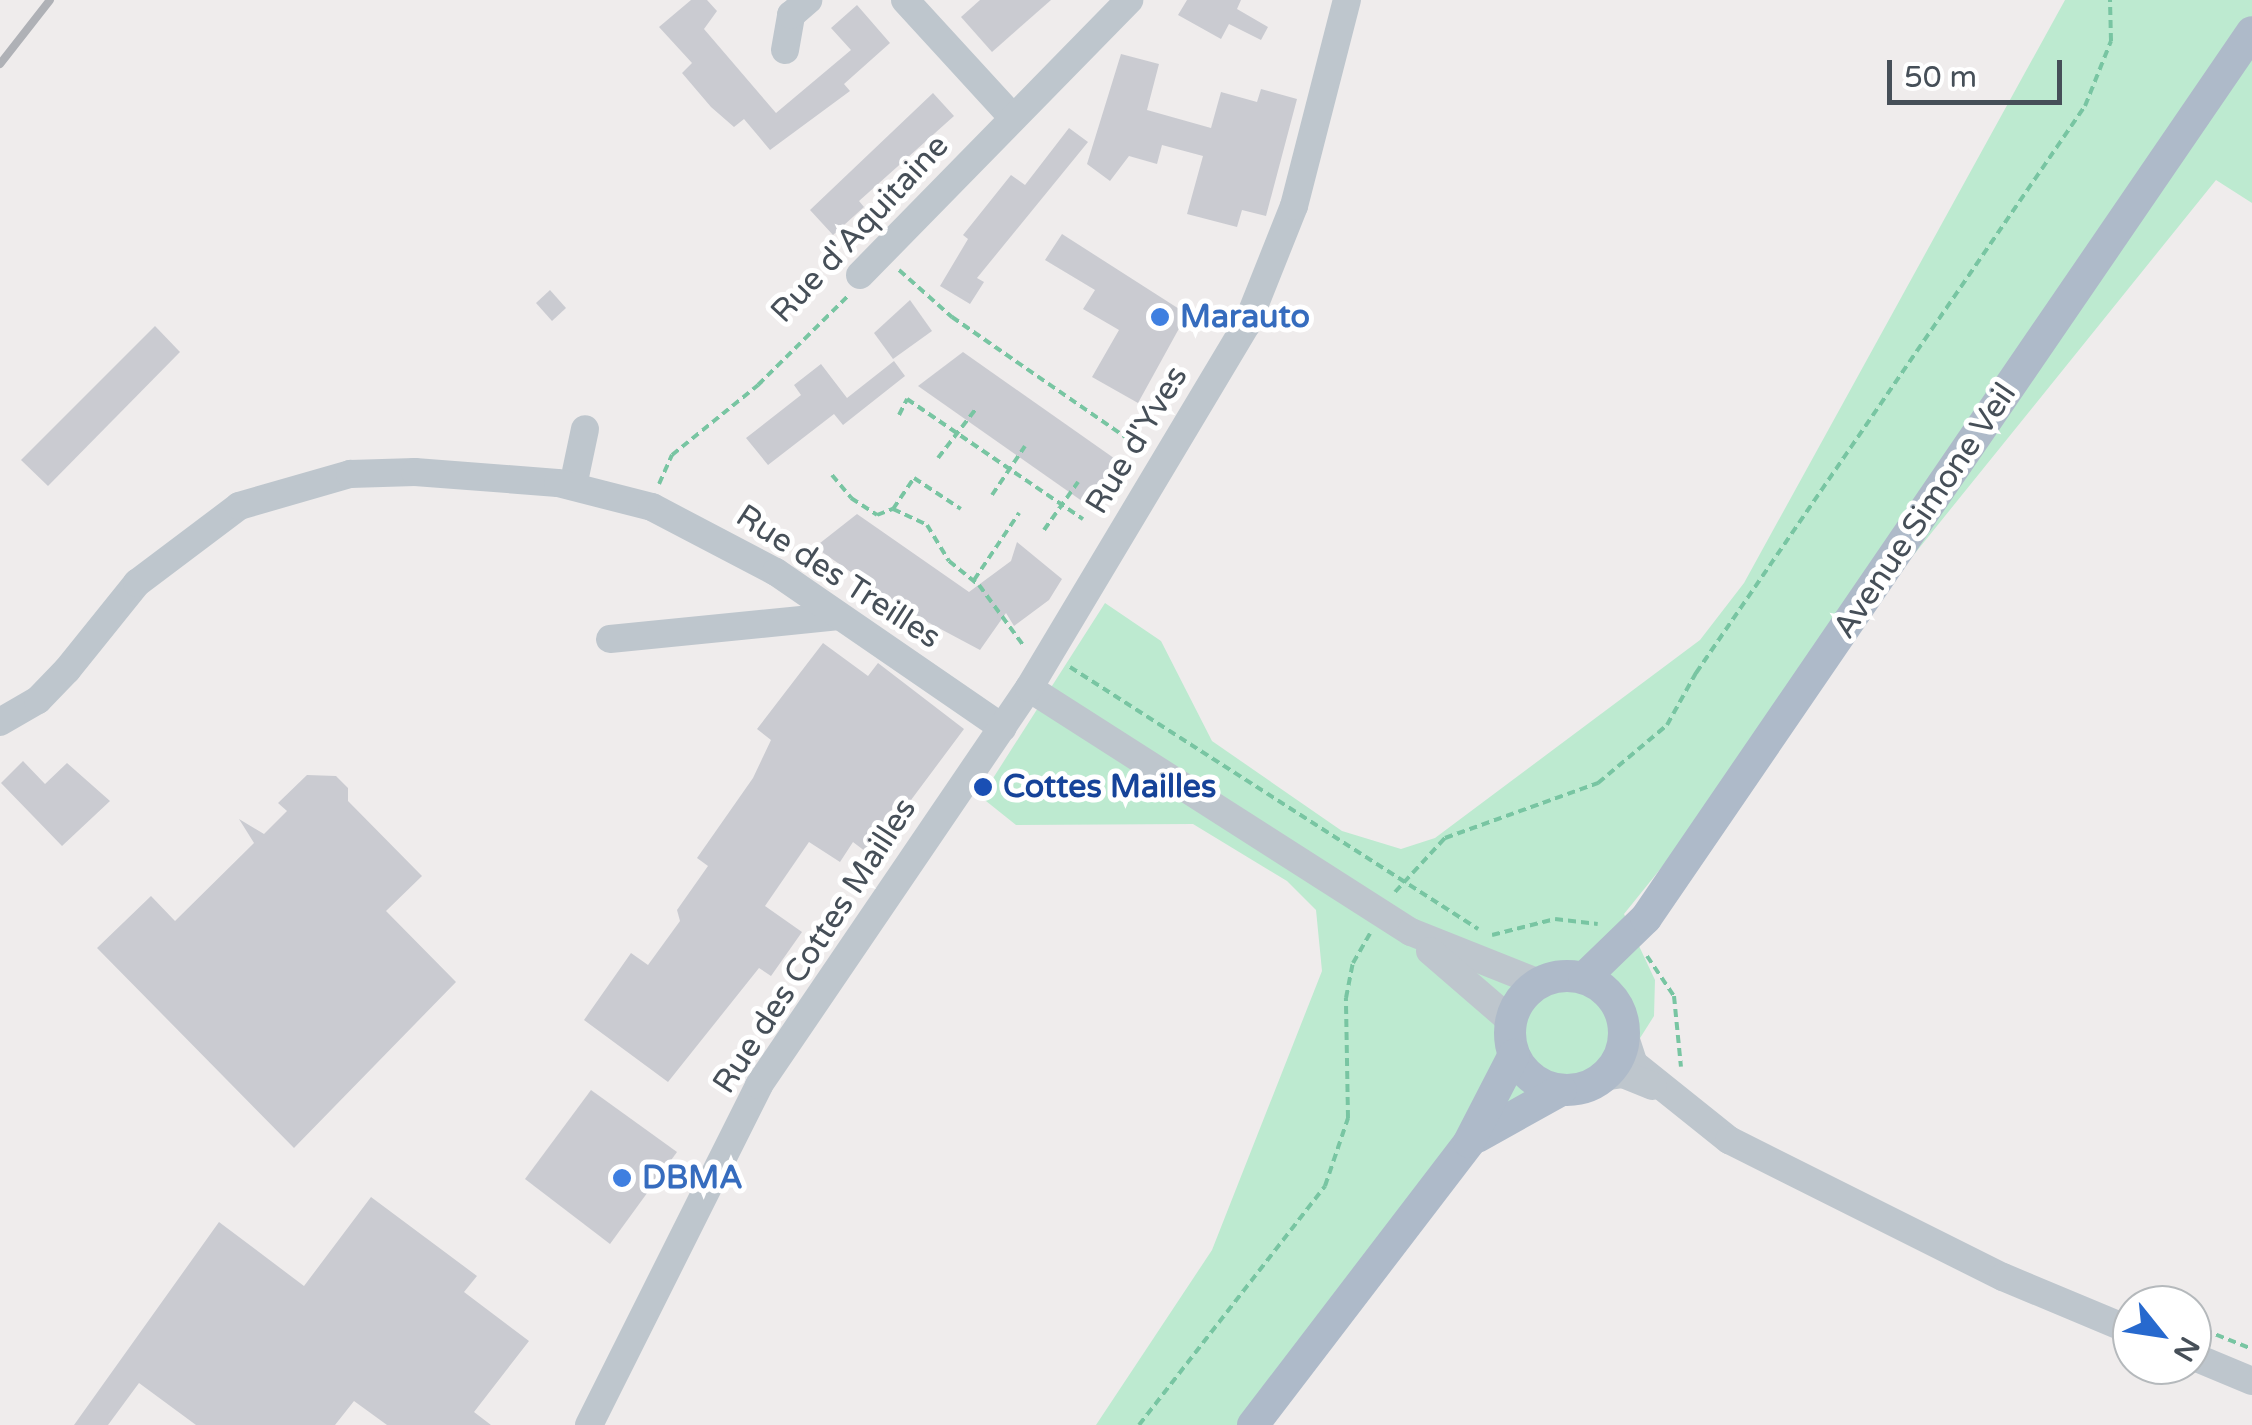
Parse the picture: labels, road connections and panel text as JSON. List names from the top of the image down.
{
  "streets": {
    "main road": ["Avenue Simone Veil"],
    "street": [
      "Rue d'Aquitaine",
      "Rue d'Yves",
      "Rue des Treilles",
      "Rue des Cottes Mailles"
    ]
  },
  "crossings": [
    ["Rue d'Aquitaine", "Rue des Treilles"],
    ["Rue d'Yves", "Rue des Treilles"],
    ["Rue d'Yves", "Rue des Cottes Mailles"],
    ["Rue des Treilles", "Rue des Cottes Mailles"]
  ],
  "places": ["Marauto", "Cottes Mailles", "DBMA"],
  "scale_bar": "50 m",
  "north": "bottom right"
}
